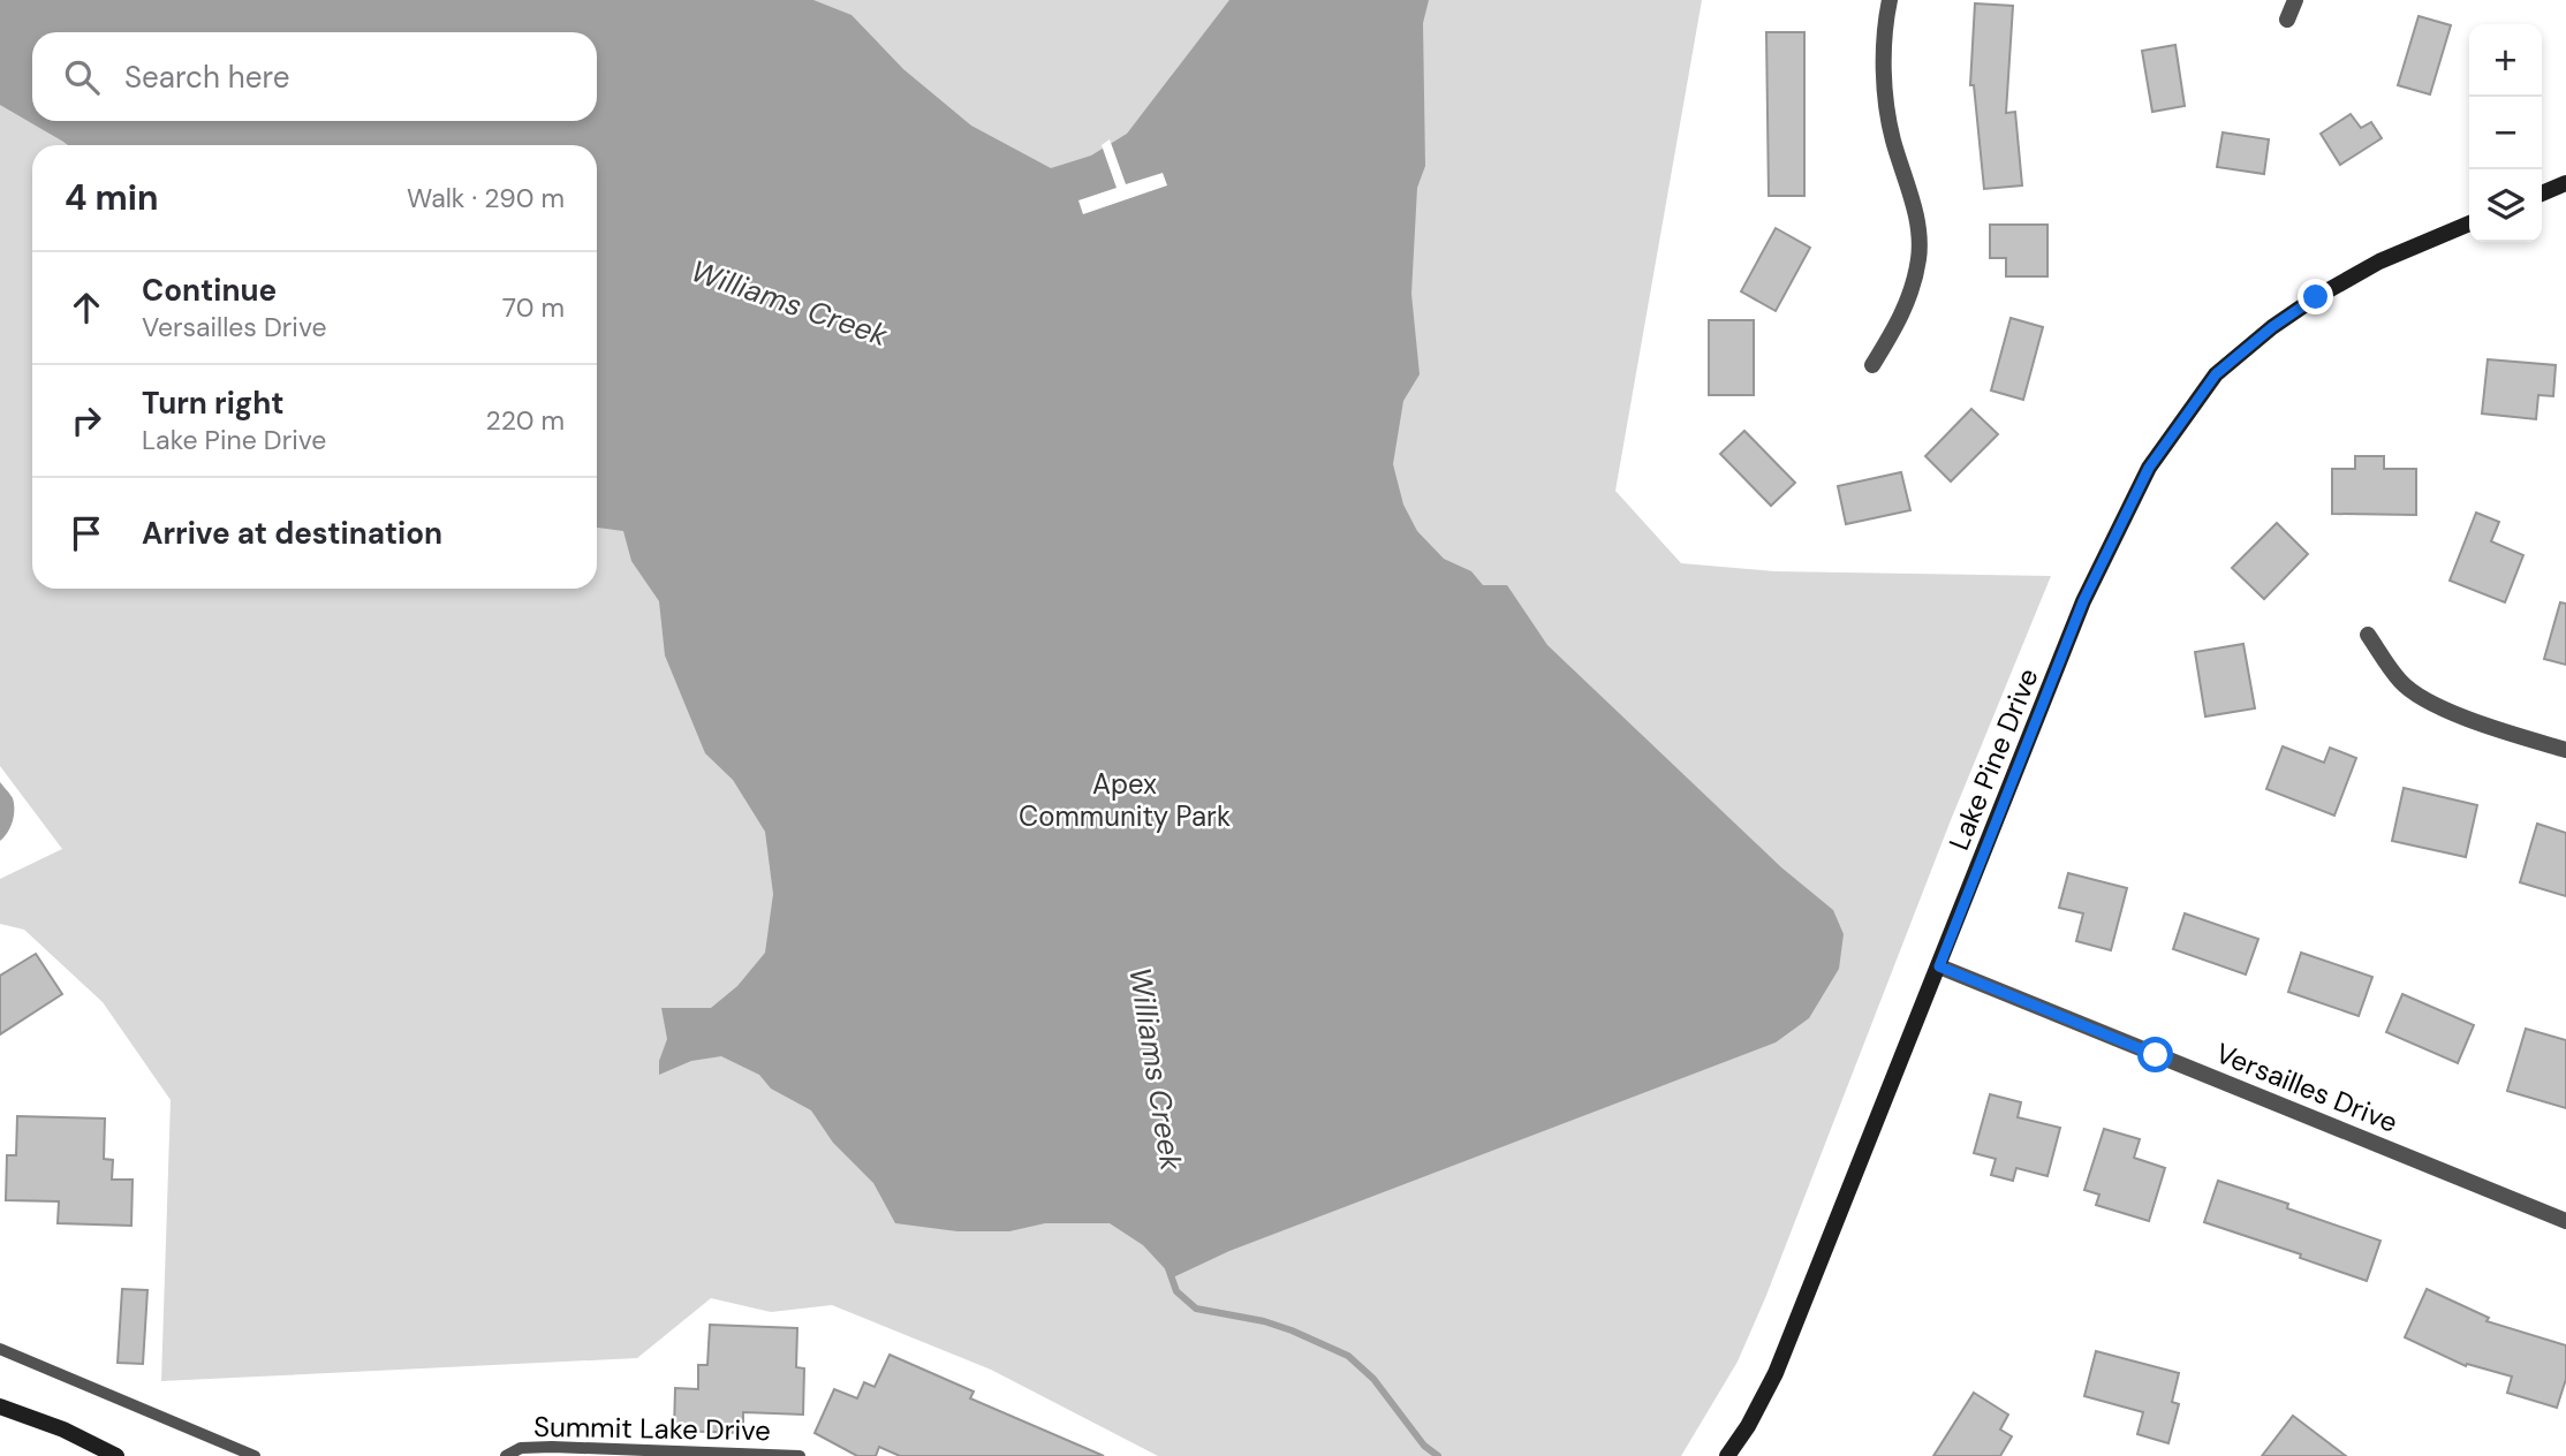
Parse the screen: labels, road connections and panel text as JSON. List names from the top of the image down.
{
  "streets": {
    "main road": ["Lake Pine Drive"],
    "street": ["Versailles Drive"],
    "lane": ["Summit Lake Drive"]
  },
  "crossings": [
    ["Lake Pine Drive", "Versailles Drive"]
  ],
  "water": ["Williams Creek"],
  "parks": ["Apex Community Park"],
  "page": {
    "map_buttons": ["+", "−"],
    "search": "Search here",
    "heading": ["4 min", "Walk · 290 m"],
    "list": [
      ["Continue", "Versailles Drive", "70 m"],
      ["Turn right", "Lake Pine Drive", "220 m"],
      "Arrive at destination"
    ]
  }
}
